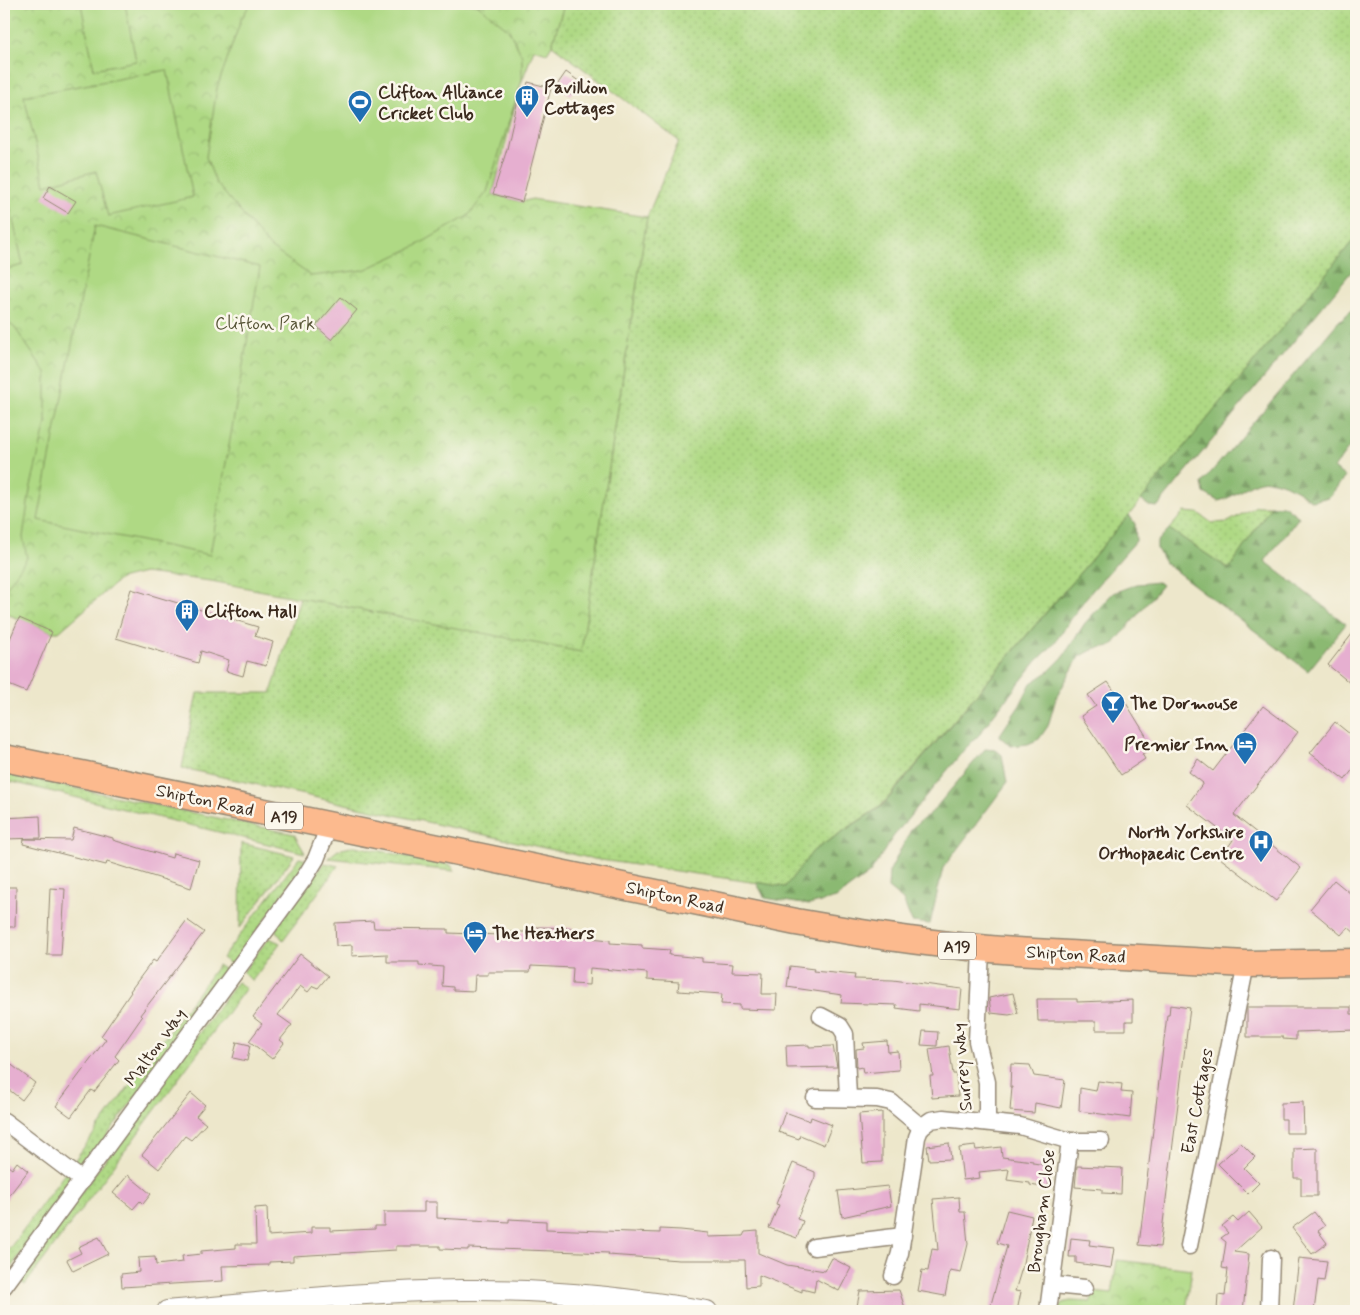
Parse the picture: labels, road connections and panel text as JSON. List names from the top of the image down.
{
  "streets": {
    "main road": ["Shipton Road", "A19"],
    "street": [
      "Malton Way",
      "Surrey Way",
      "East Cottages",
      "Brougham Close"
    ]
  },
  "crossings": [
    ["Shipton Road", "Malton Way"],
    ["Shipton Road", "Surrey Way"],
    ["Shipton Road", "East Cottages"],
    ["Surrey Way", "Brougham Close"]
  ],
  "parks": ["Clifton Park"],
  "places": {
    "building": ["Pavillion Cottages", "Clifton Hall"],
    "sports": ["Clifton Alliance Cricket Club"],
    "bar": ["The Dormouse"],
    "hotel": ["Premier Inn", "The Heathers"],
    "hospital": ["North Yorkshire Orthopaedic Centre"]
  }
}
